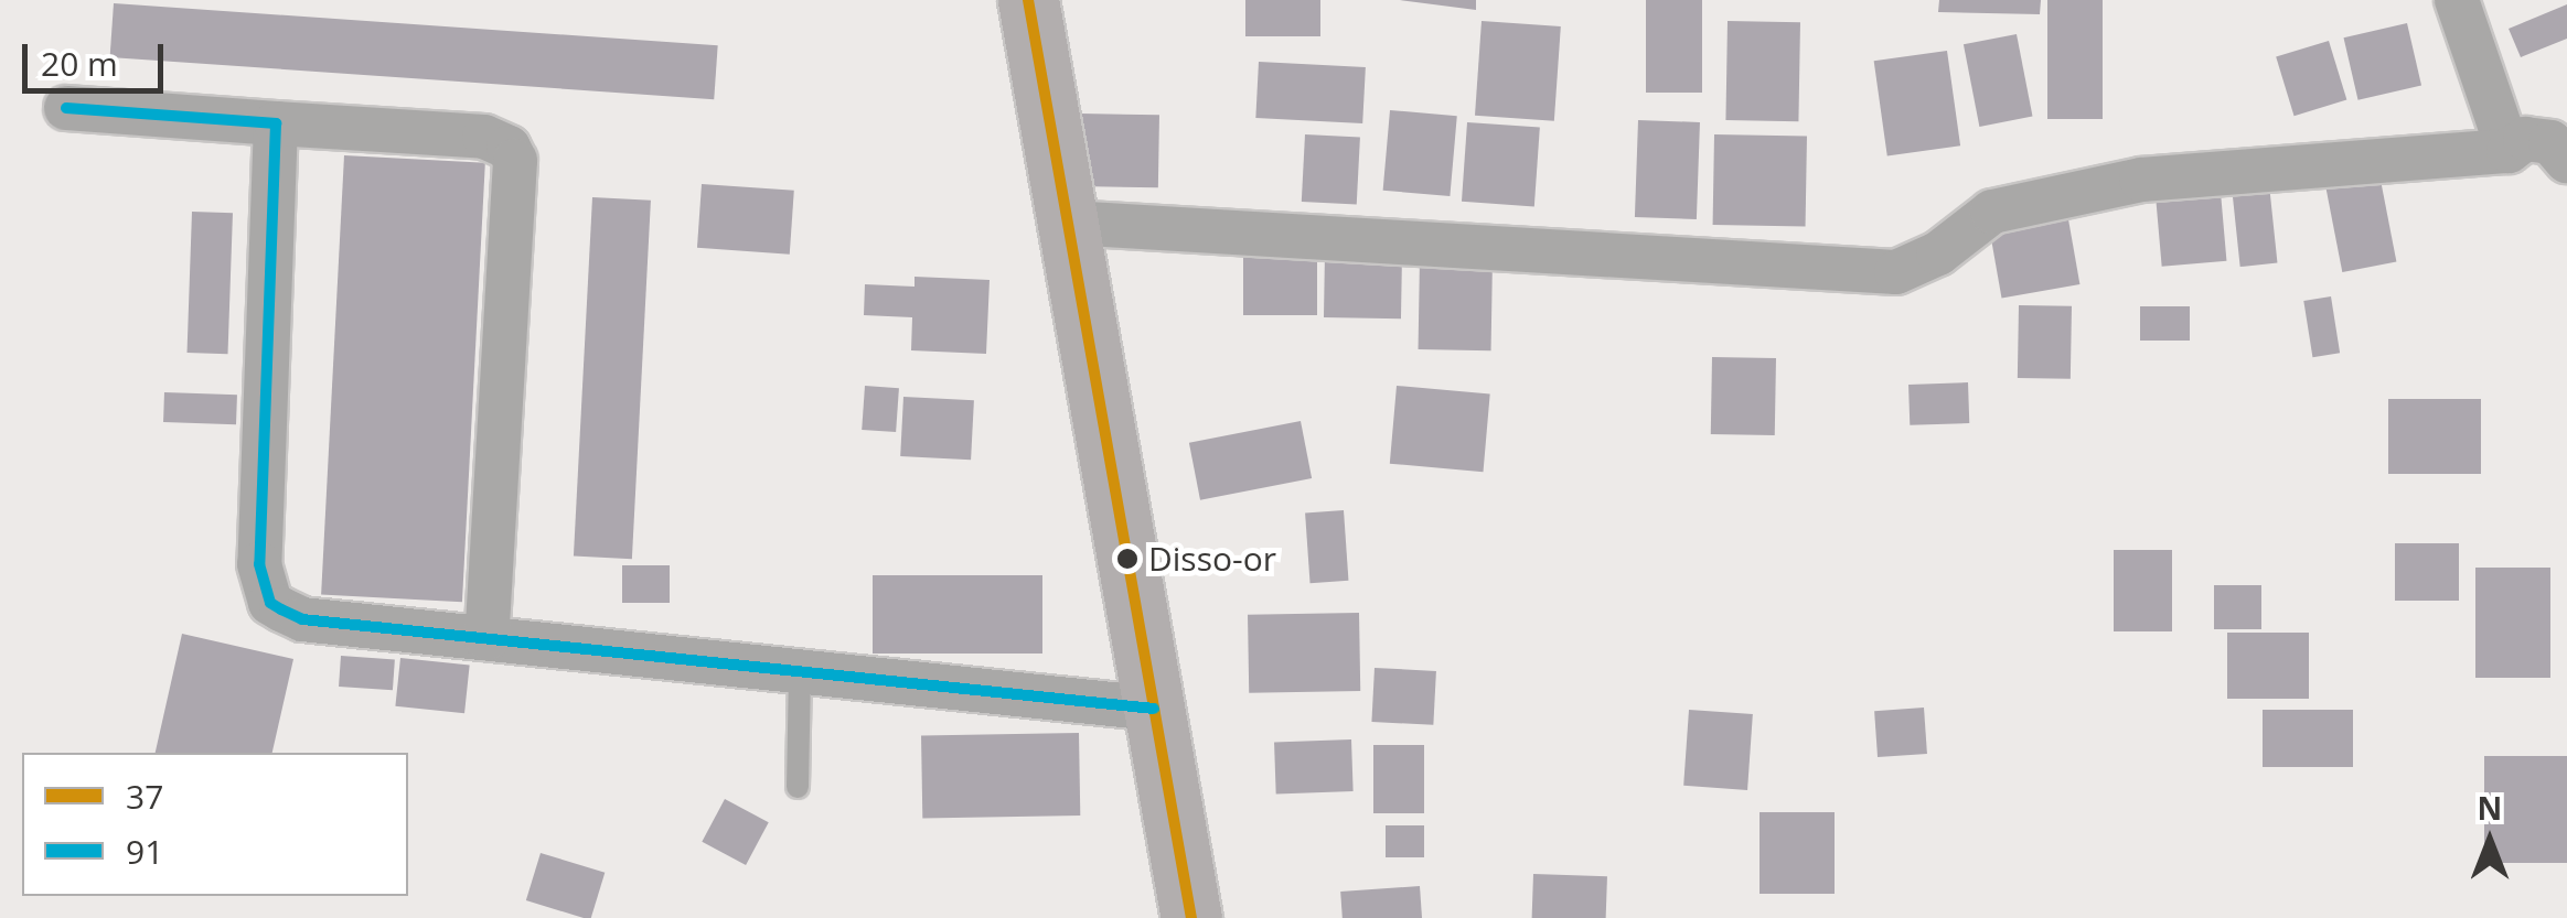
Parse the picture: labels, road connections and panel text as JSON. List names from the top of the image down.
{
  "places": ["Disso-or"],
  "lines": ["transit line 37", "transit line 91"],
  "legend": ["37", "91"],
  "scale_bar": "20 m",
  "north": "top"
}
